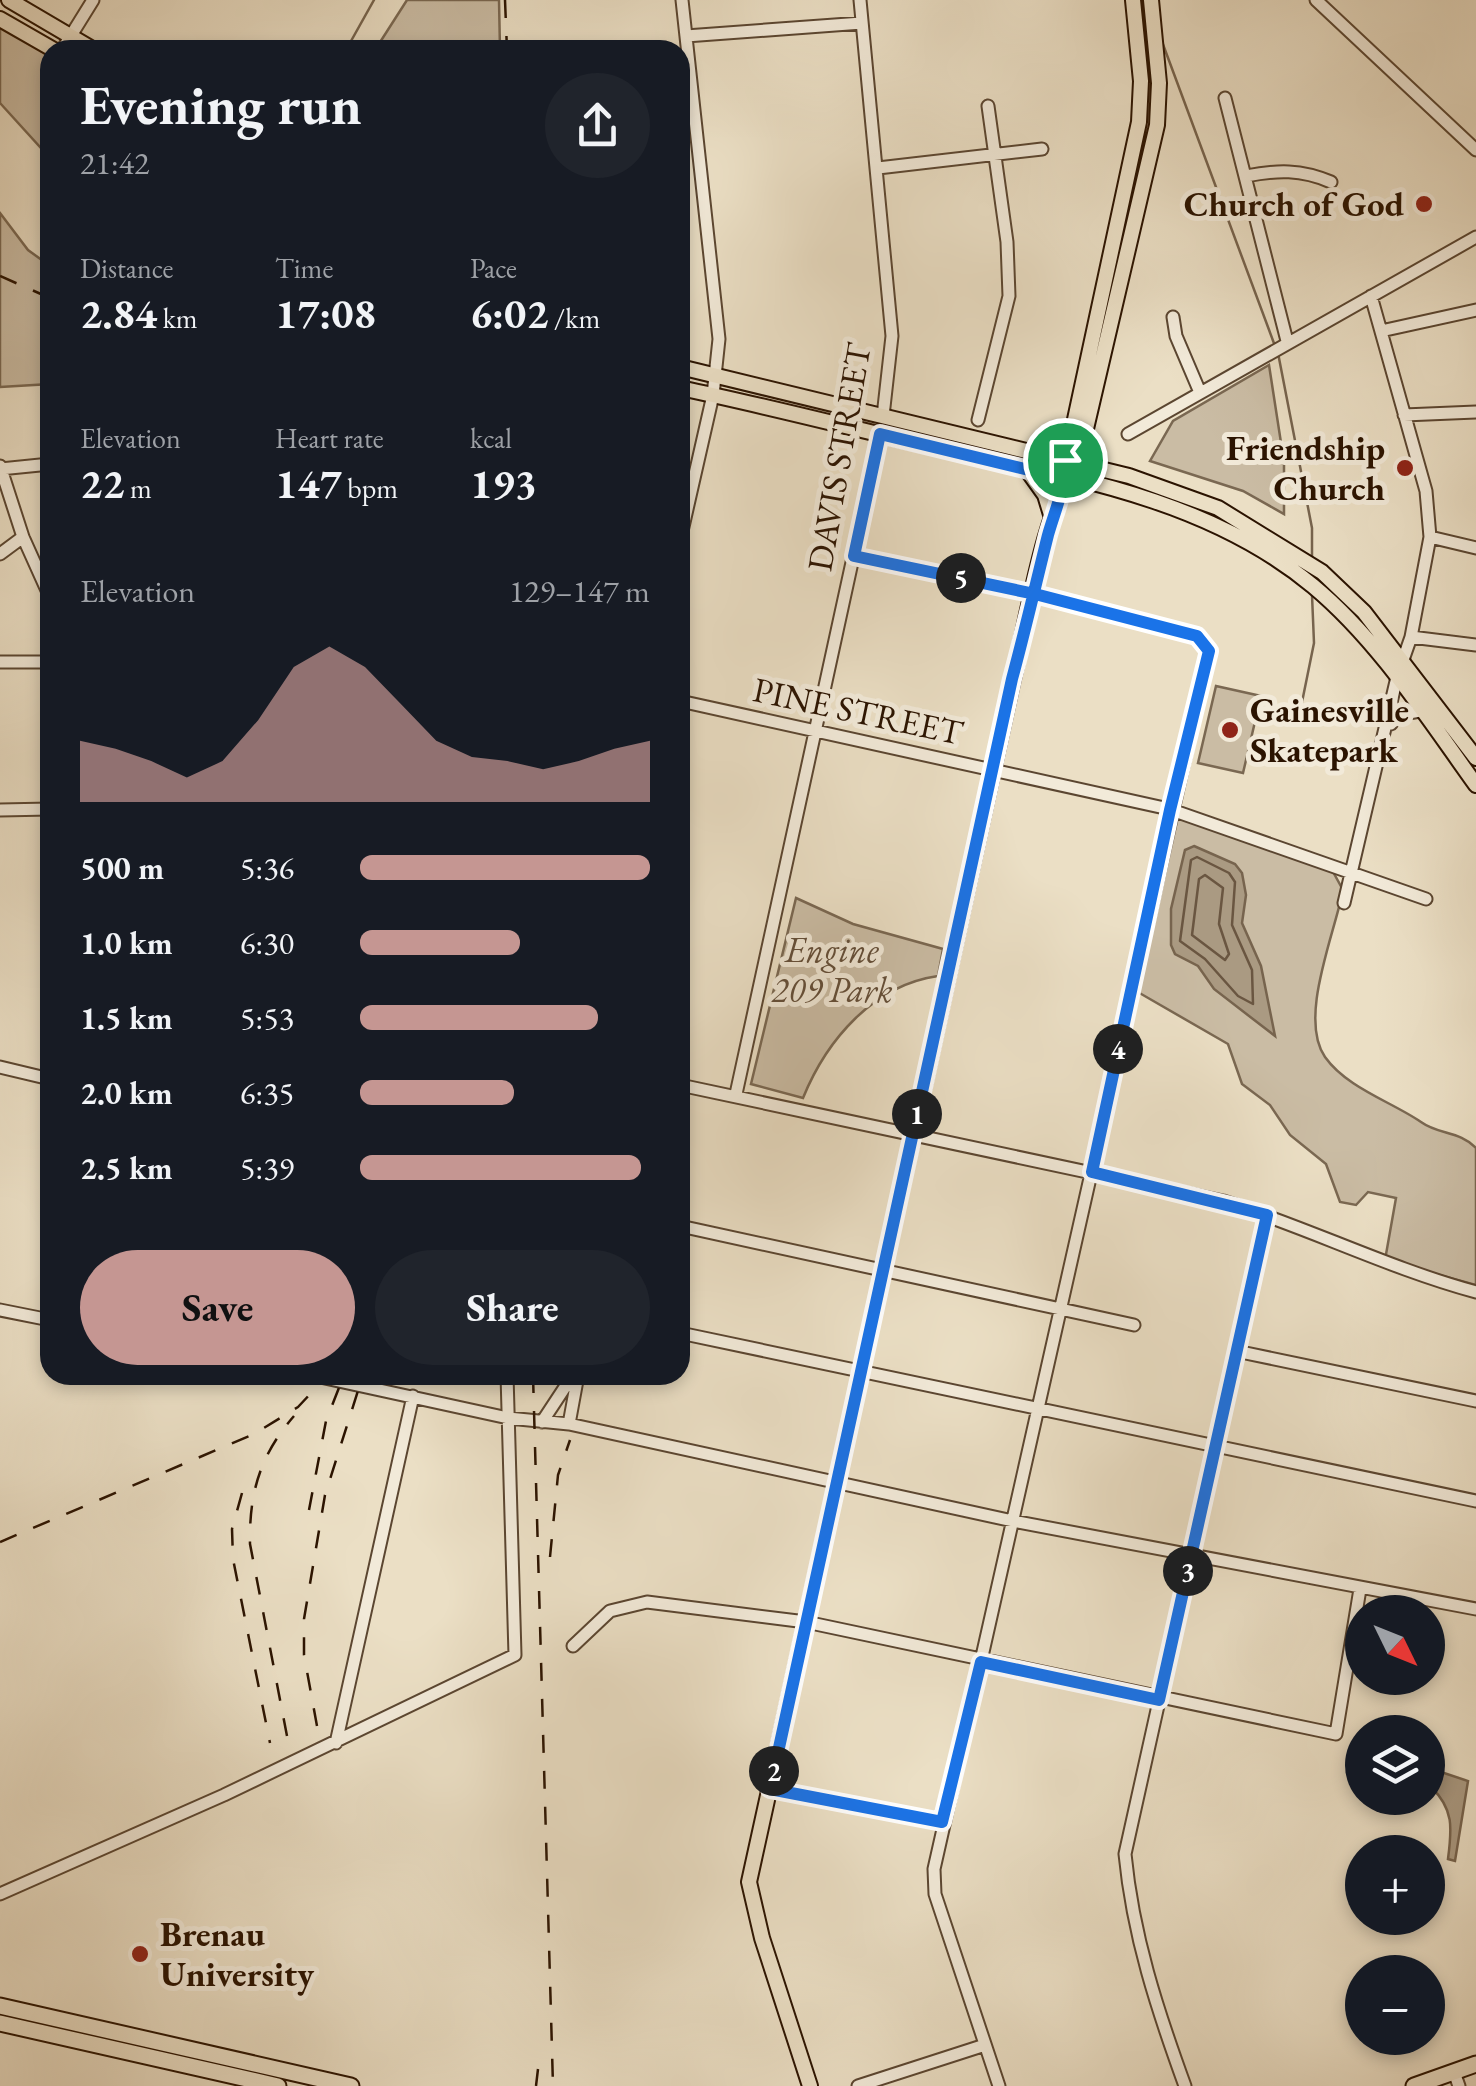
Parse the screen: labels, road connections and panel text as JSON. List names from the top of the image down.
{
  "streets": {
    "main road": ["DAVIS STREET"],
    "street": ["PINE STREET"]
  },
  "crossings": [
    ["DAVIS STREET", "PINE STREET"]
  ],
  "parks": ["Engine 209 Park"],
  "places": [
    "Church of God",
    "Friendship Church",
    "Gainesville Skatepark",
    "Brenau University"
  ],
  "north": "bottom right",
  "page": {
    "heading": ["Evening run", "21:42"],
    "stats": [
      ["Distance", "2.84 km"],
      ["Time", "17:08"],
      ["Pace", "6:02 /km"],
      ["Elevation", "22 m"],
      ["Heart rate", "147 bpm"],
      ["kcal", "193"]
    ],
    "chart": ["Elevation", "129–147 m"],
    "pins": [
      "5",
      "4",
      "1",
      "3",
      "2"
    ],
    "list": [
      {
        "name": "500 m",
        "note": "5:36"
      },
      {
        "name": "1.0 km",
        "note": "6:30"
      },
      {
        "name": "1.5 km",
        "note": "5:53"
      },
      {
        "name": "2.0 km",
        "note": "6:35"
      },
      {
        "name": "2.5 km",
        "note": "5:39"
      }
    ],
    "buttons": ["Save", "Share"],
    "map_buttons": ["+", "−"]
  }
}
